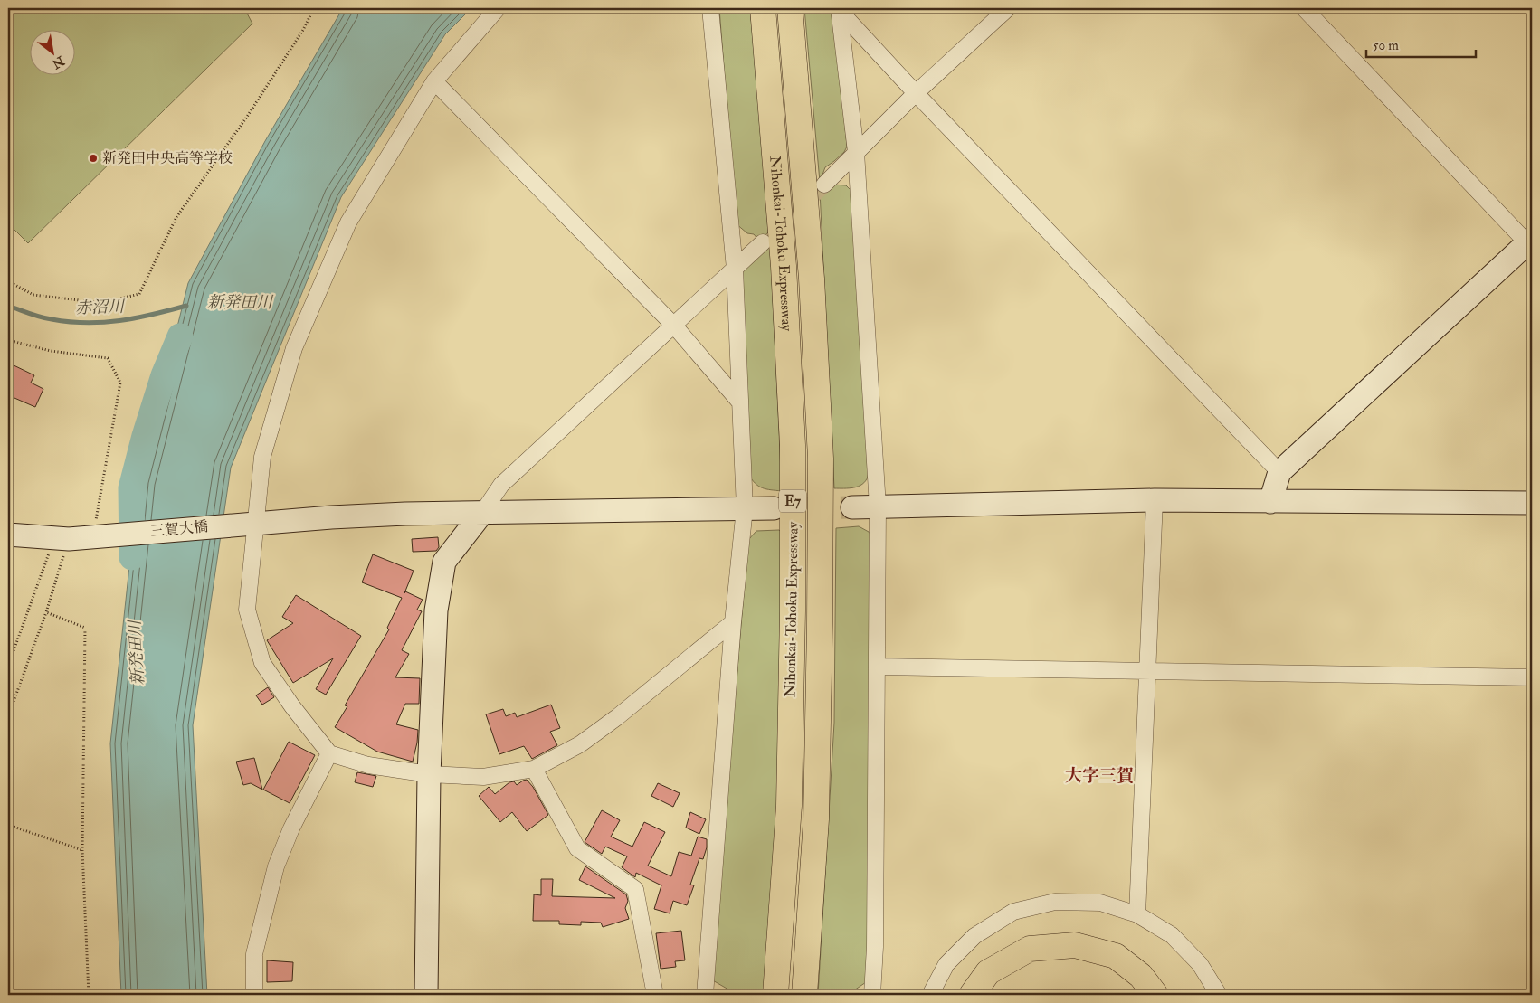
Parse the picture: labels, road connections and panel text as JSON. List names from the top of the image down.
{
  "streets": {
    "highway": ["Nihonkai-Tohoku Expressway", "E7"],
    "street": ["三賀大橋"]
  },
  "districts": ["大字三賀"],
  "water": ["新発田川", "赤沼川"],
  "places": ["新発田中央高等学校"],
  "scale_bar": "50 m",
  "north": "bottom right"
}
